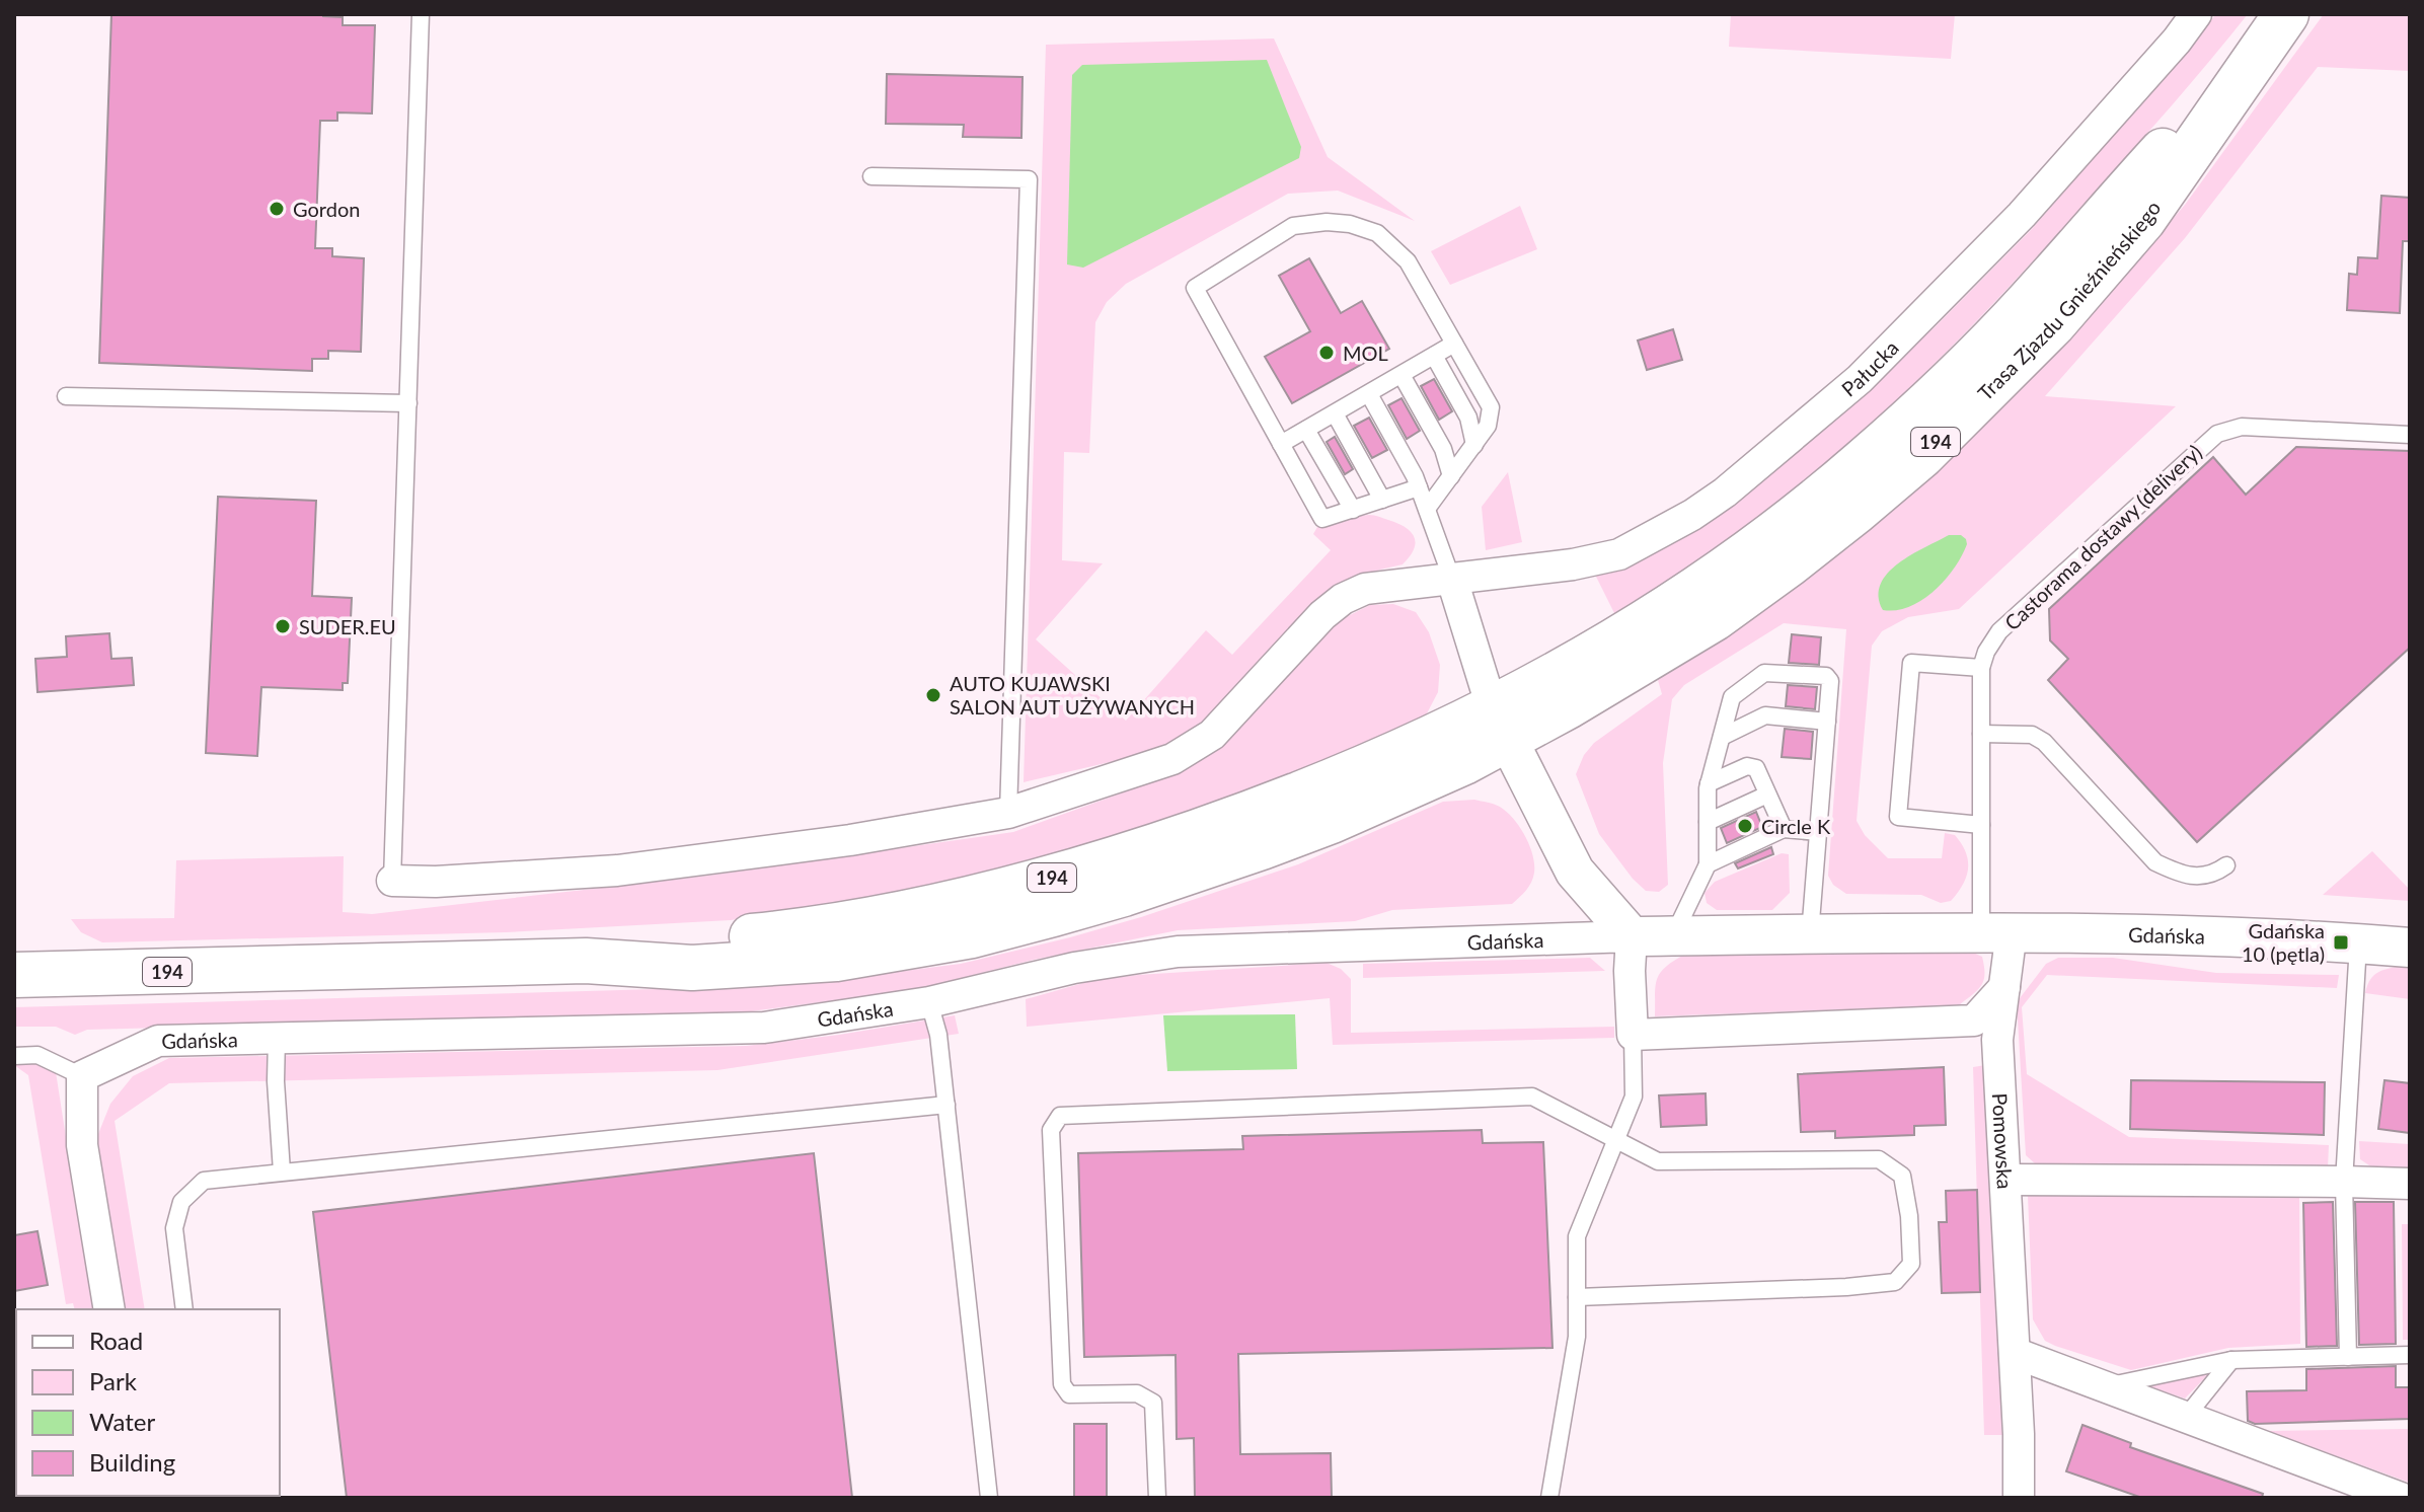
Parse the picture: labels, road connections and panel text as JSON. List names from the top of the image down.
{
  "streets": {
    "main road": ["Trasa Zjazdu Gnieźnieńskiego", "194"],
    "street": ["Pałucka", "Gdańska", "Pomowska"],
    "lane": ["Castorama dostawy (delivery)"]
  },
  "crossings": [
    ["Trasa Zjazdu Gnieźnieńskiego", "194"],
    ["Castorama dostawy (delivery)", "Gdańska"],
    ["Castorama dostawy (delivery)", "Pomowska"],
    ["Gdańska", "Pomowska"]
  ],
  "places": {
    "other": [
      "Gordon",
      "MOL",
      "SUDER.EU",
      "AUTO KUJAWSKI SALON AUT UŻYWANYCH",
      "Circle K"
    ],
    "transit": ["Gdańska 10 (pętla)"]
  },
  "legend": [
    "Road",
    "Park",
    "Water",
    "Building"
  ]
}
